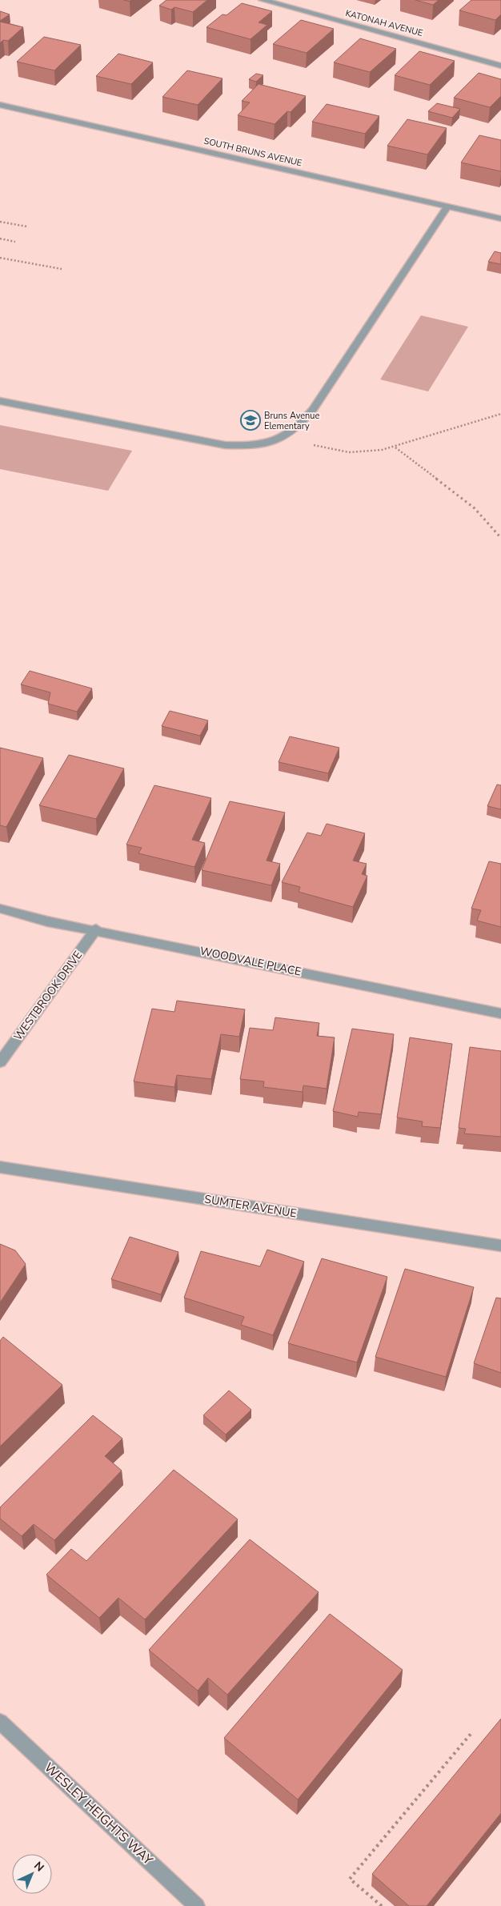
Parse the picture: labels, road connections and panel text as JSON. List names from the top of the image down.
{
  "streets": {
    "street": [
      "KATONAH AVENUE",
      "SOUTH BRUNS AVENUE",
      "WOODVALE PLACE",
      "WESTBROOK DRIVE",
      "SUMTER AVENUE",
      "WESLEY HEIGHTS WAY"
    ]
  },
  "crossings": [
    ["WOODVALE PLACE", "WESTBROOK DRIVE"]
  ],
  "places": {
    "school or university": ["Bruns Avenue Elementary"]
  },
  "north": "top right"
}
